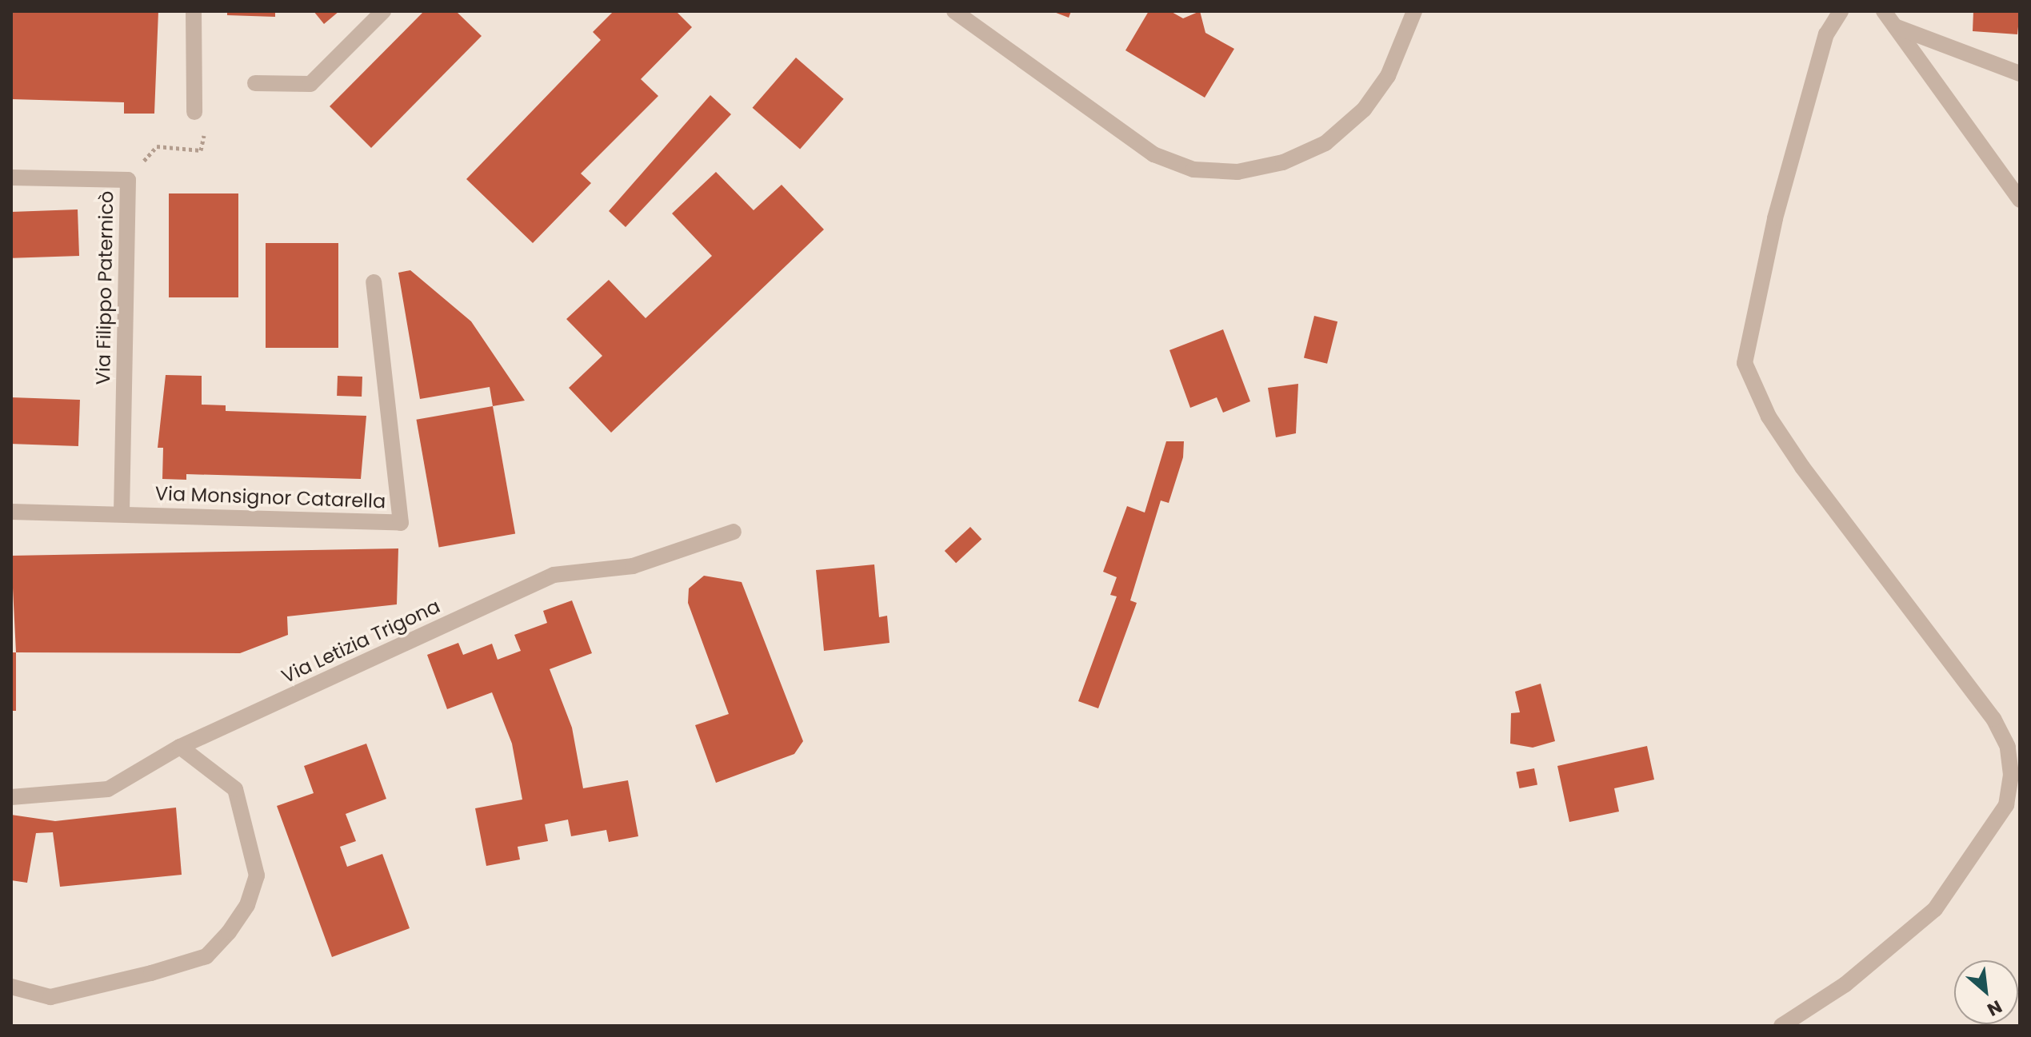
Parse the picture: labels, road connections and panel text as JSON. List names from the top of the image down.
{
  "streets": {
    "street": ["Via Filippo Paternicò", "Via Monsignor Catarella", "Via Letizia Trigona"]
  },
  "crossings": [
    ["Via Filippo Paternicò", "Via Monsignor Catarella"]
  ],
  "north": "bottom right"
}
